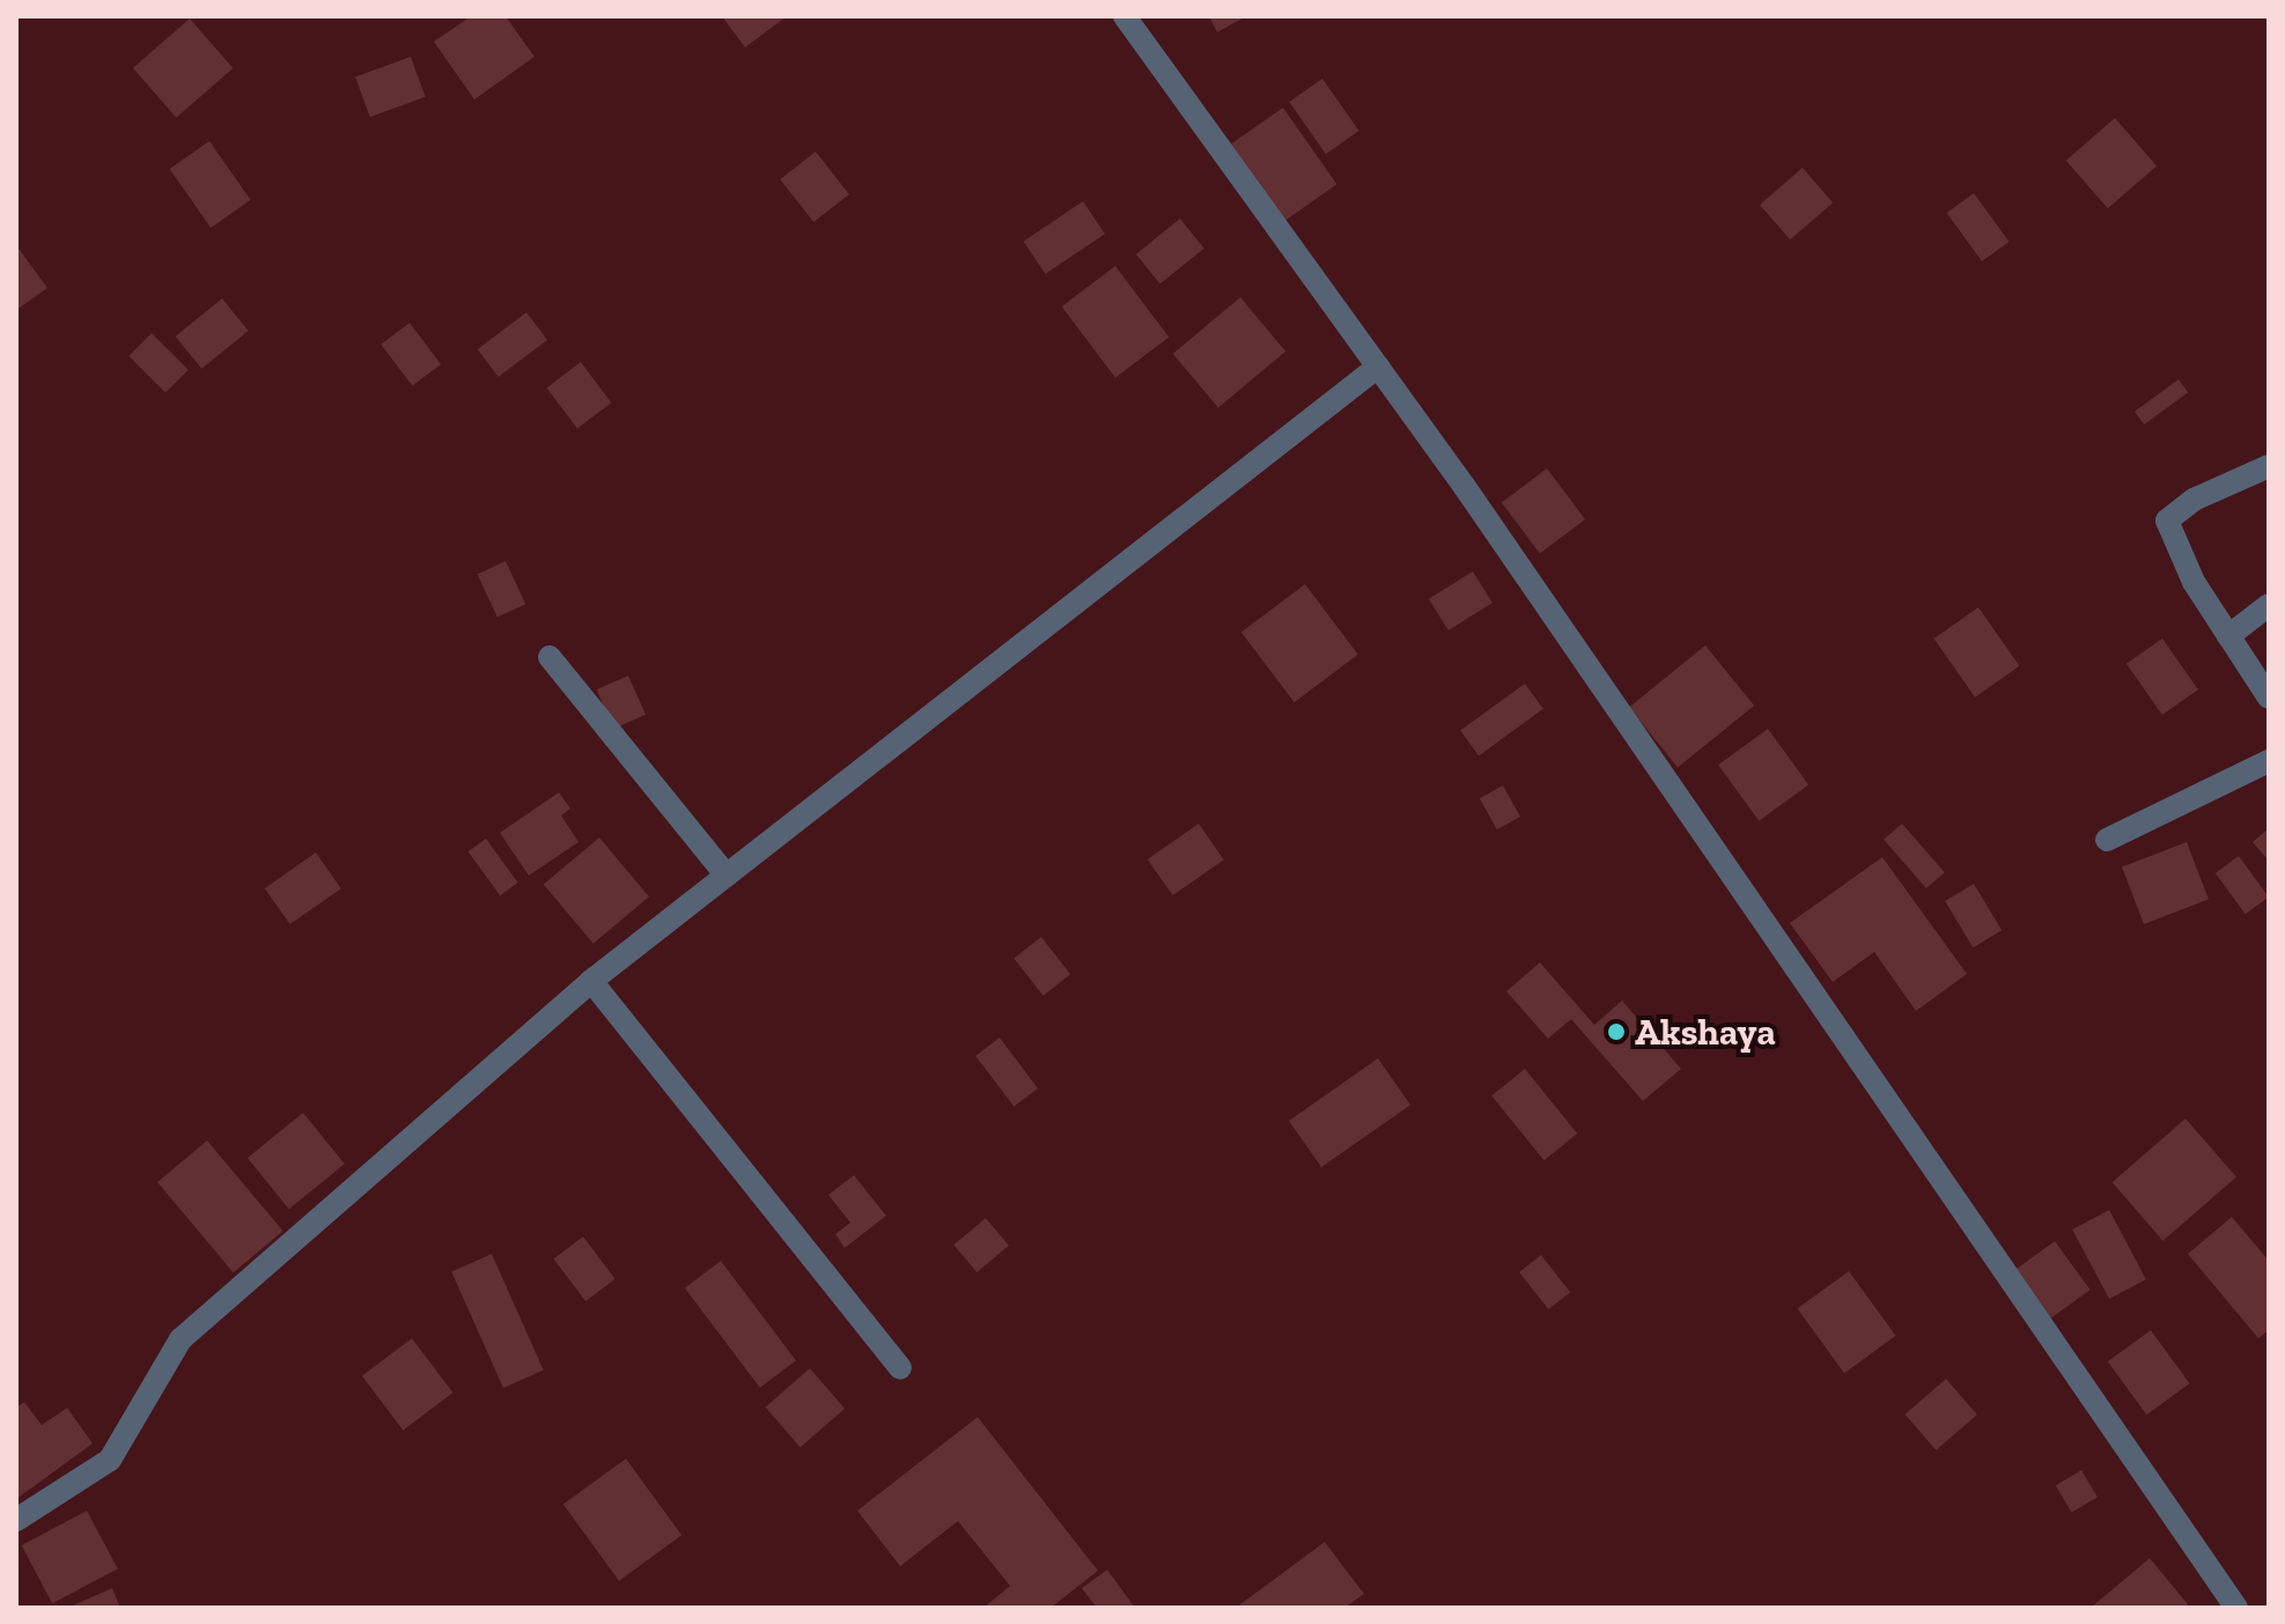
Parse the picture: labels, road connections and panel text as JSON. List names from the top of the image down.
{
  "places": ["Akshaya"]
}
